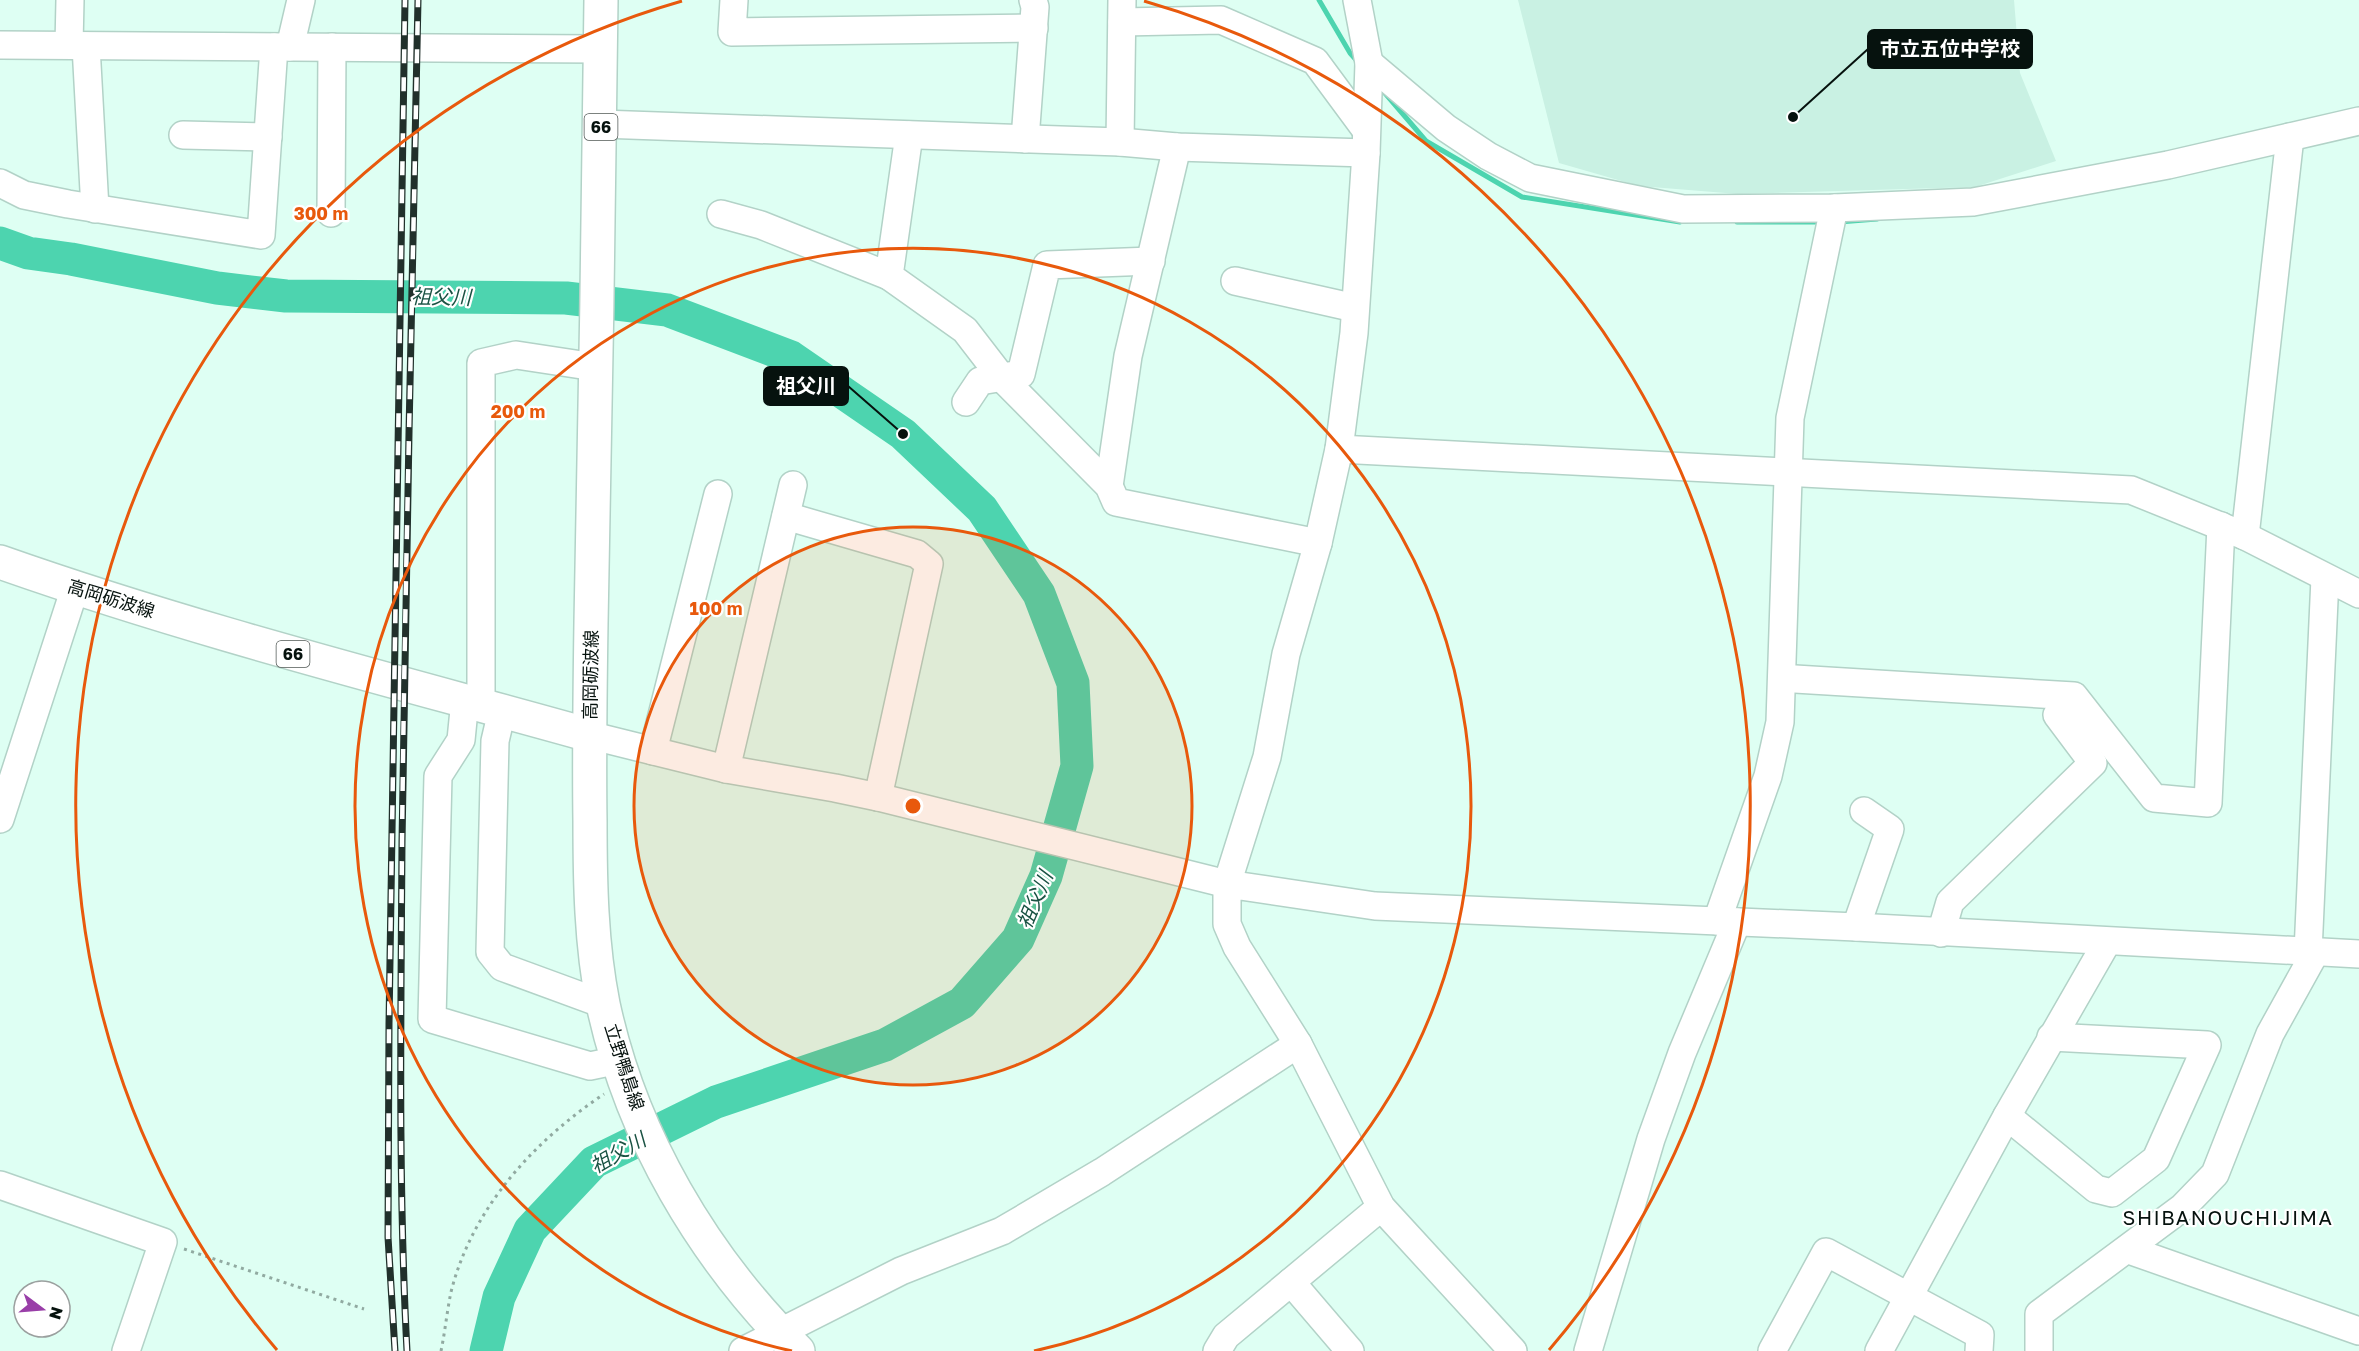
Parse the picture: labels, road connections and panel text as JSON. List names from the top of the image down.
{
  "streets": {
    "main road": ["66", "高岡砺波線", "立野鴨島線"]
  },
  "crossings": [
    ["高岡砺波線", "立野鴨島線"]
  ],
  "districts": ["SHIBANOUCHIJIMA"],
  "water": ["祖父川"],
  "places": ["市立五位中学校", "祖父川"],
  "north": "right",
  "rings": ["300 m", "200 m", "100 m"]
}
